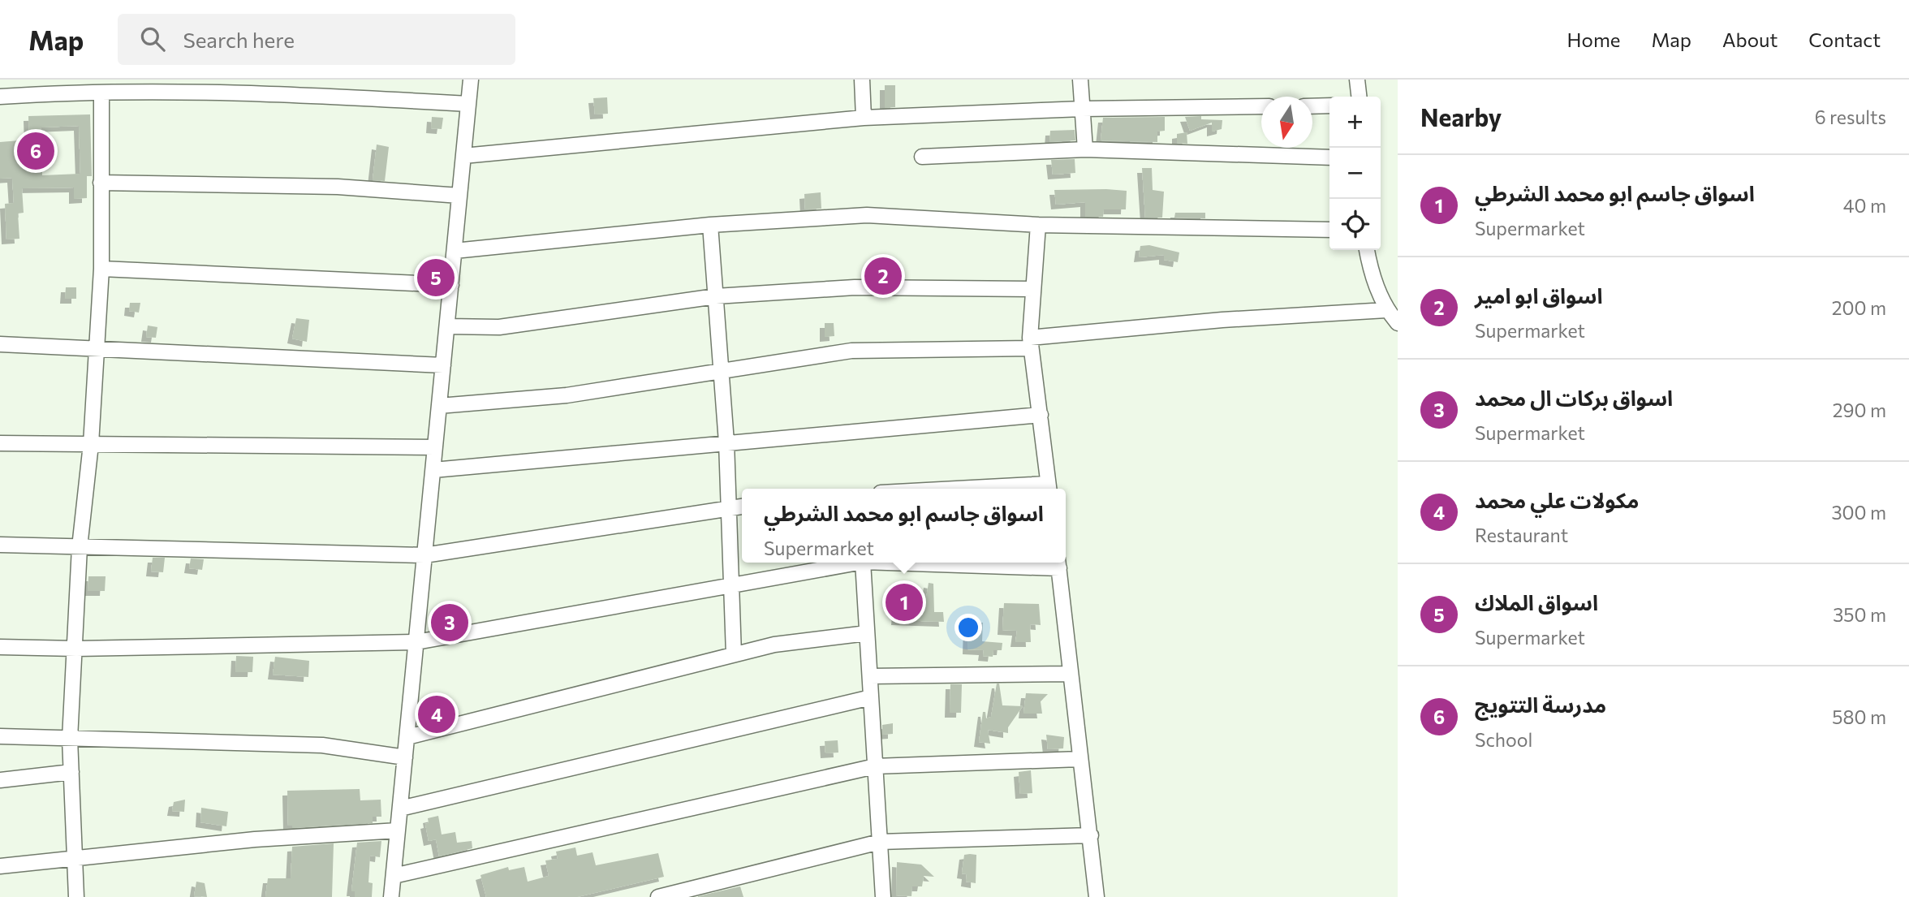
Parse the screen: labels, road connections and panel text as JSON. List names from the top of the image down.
{
  "north": "bottom",
  "page": {
    "header": "Map",
    "search": "Search here",
    "nav": [
      "Home",
      "Map",
      "About",
      "Contact"
    ],
    "heading": ["Nearby", "6 results"],
    "map_buttons": ["+", "−"],
    "pins": [
      "6",
      "2",
      "5",
      "1",
      "3",
      "4"
    ],
    "list": [
      {
        "mark": "1",
        "name": "اسواق جاسم ابو محمد الشرطي",
        "note": "Supermarket",
        "value": "40 m"
      },
      {
        "mark": "2",
        "name": "اسواق ابو امير",
        "note": "Supermarket",
        "value": "200 m"
      },
      {
        "mark": "3",
        "name": "اسواق بركات ال محمد",
        "note": "Supermarket",
        "value": "290 m"
      },
      {
        "mark": "4",
        "name": "مكولات علي محمد",
        "note": "Restaurant",
        "value": "300 m"
      },
      {
        "mark": "5",
        "name": "اسواق الملاك",
        "note": "Supermarket",
        "value": "350 m"
      },
      {
        "mark": "6",
        "name": "مدرسة التتويج",
        "note": "School",
        "value": "580 m"
      }
    ],
    "popup": ["اسواق جاسم ابو محمد الشرطي", "Supermarket"]
  }
}
